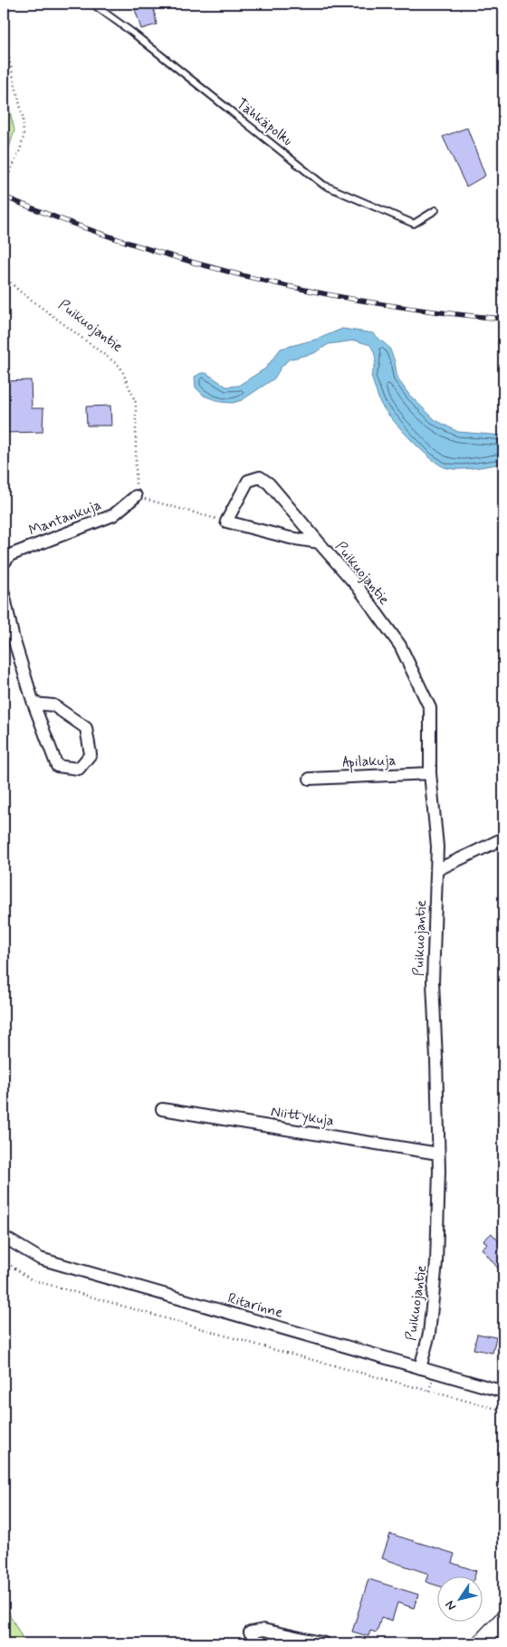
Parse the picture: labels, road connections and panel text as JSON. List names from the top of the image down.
{
  "streets": {
    "street": [
      "Puikuojantie",
      "Mantankuja",
      "Apilakuja",
      "Niittykuja",
      "Ritarinne"
    ],
    "lane": ["Tähkäpolku"]
  },
  "crossings": [
    ["Puikuojantie", "Mantankuja"],
    ["Puikuojantie", "Apilakuja"],
    ["Puikuojantie", "Niittykuja"],
    ["Puikuojantie", "Ritarinne"]
  ],
  "north": "bottom left"
}
